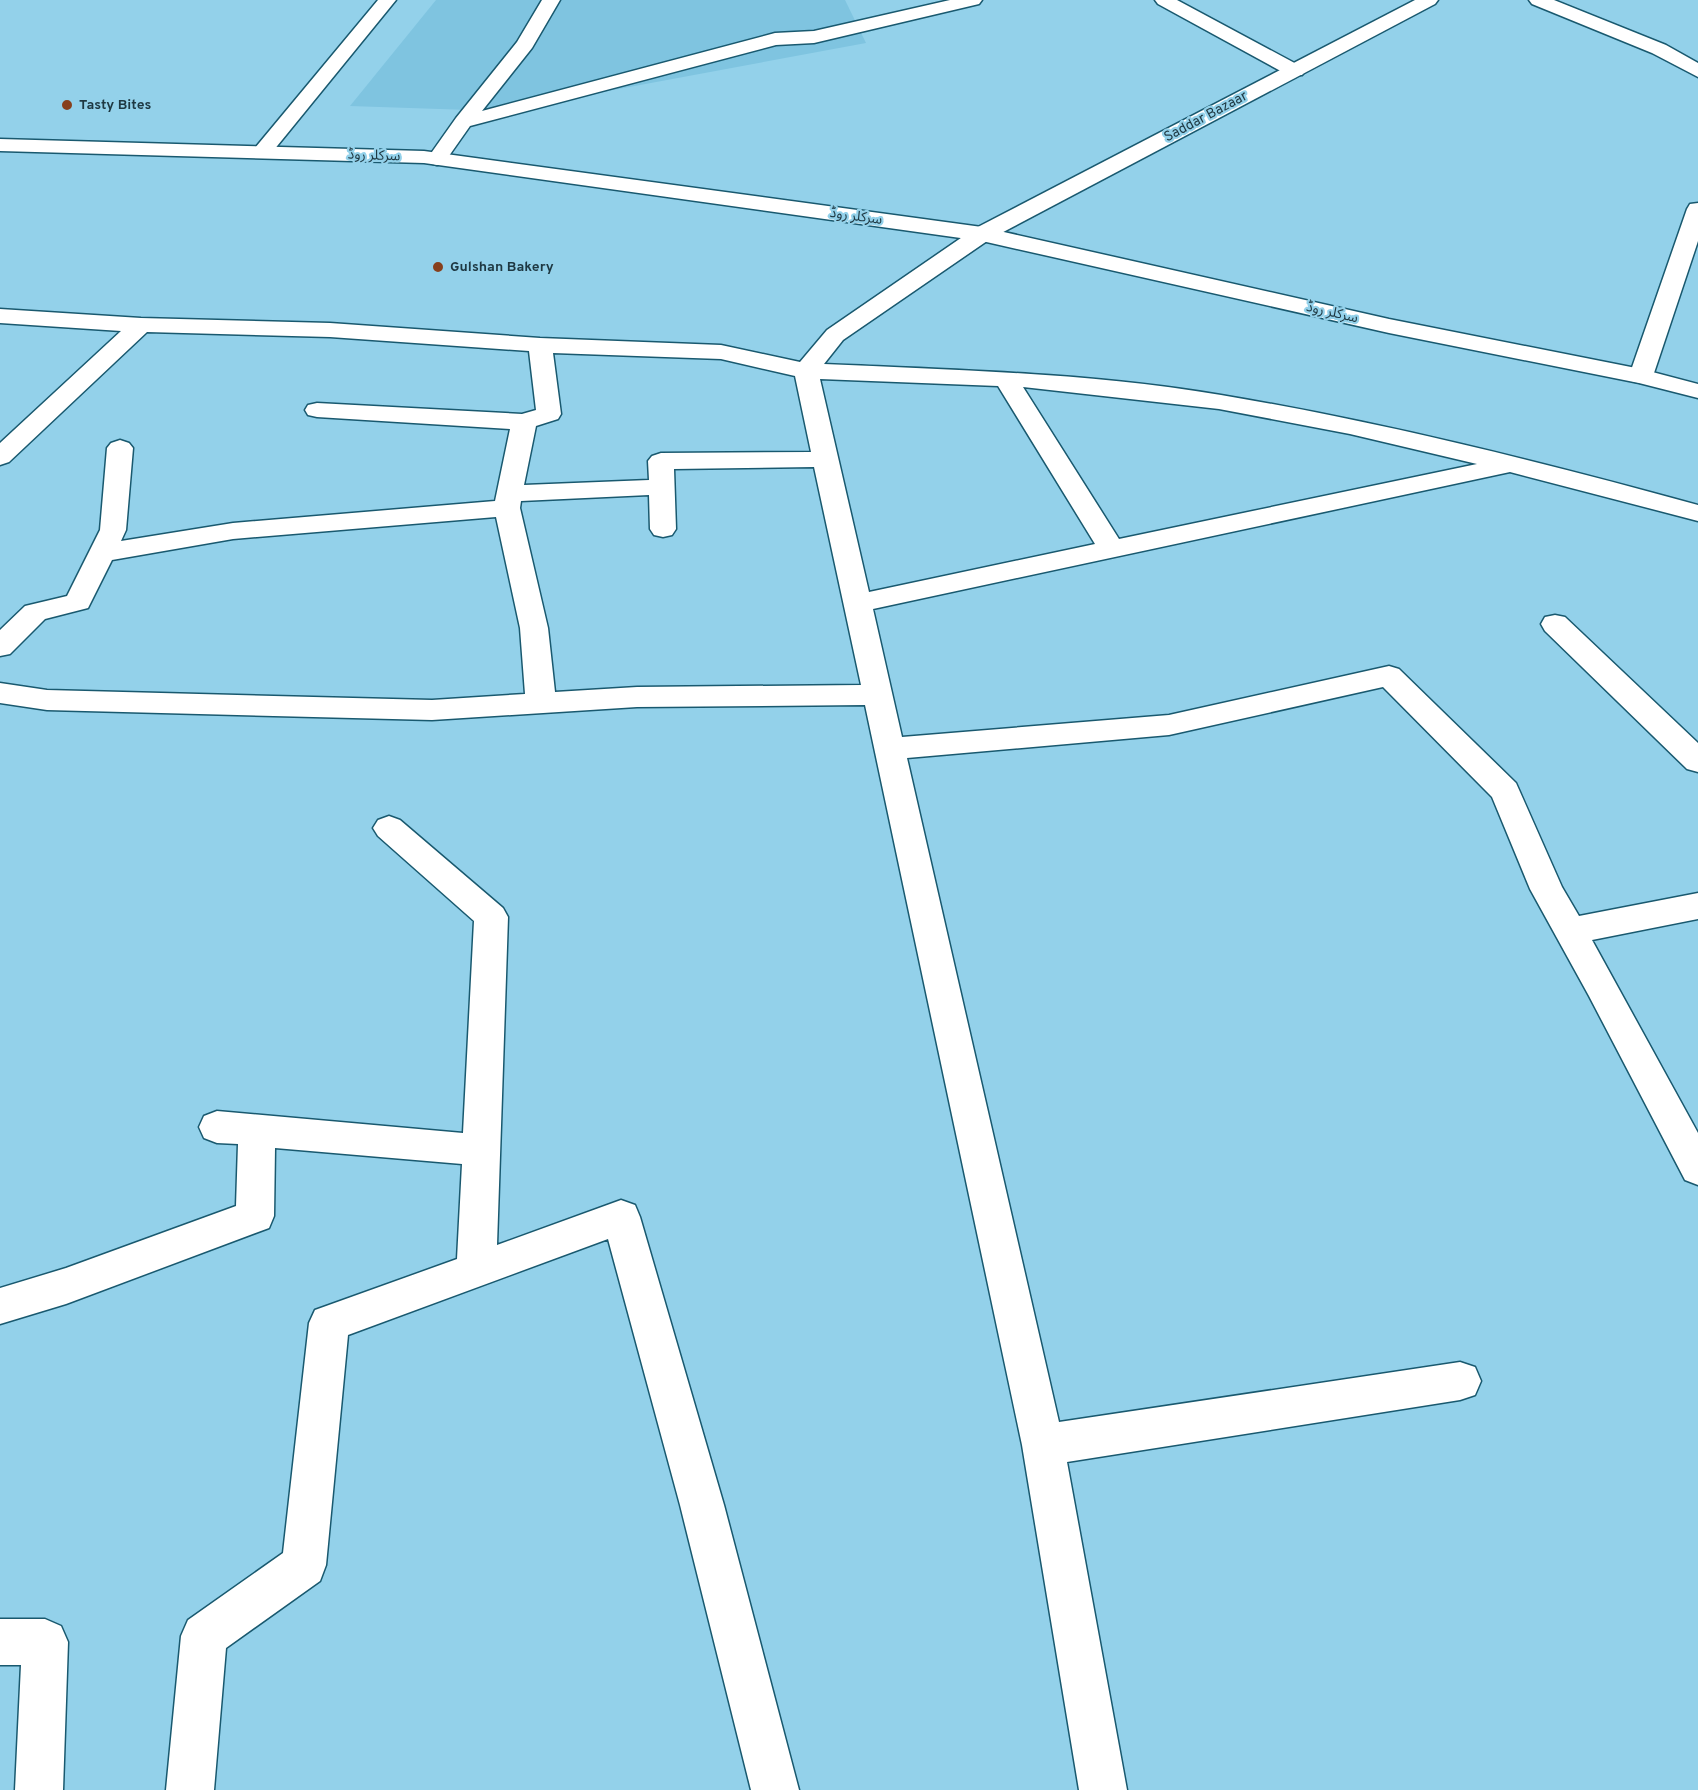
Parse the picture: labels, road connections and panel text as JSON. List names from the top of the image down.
{
  "streets": {
    "street": ["Saddar Bazaar", "سرکلر روڈ"]
  },
  "crossings": [
    ["Saddar Bazaar", "سرکلر روڈ"]
  ],
  "places": ["Tasty Bites", "Gulshan Bakery"]
}
